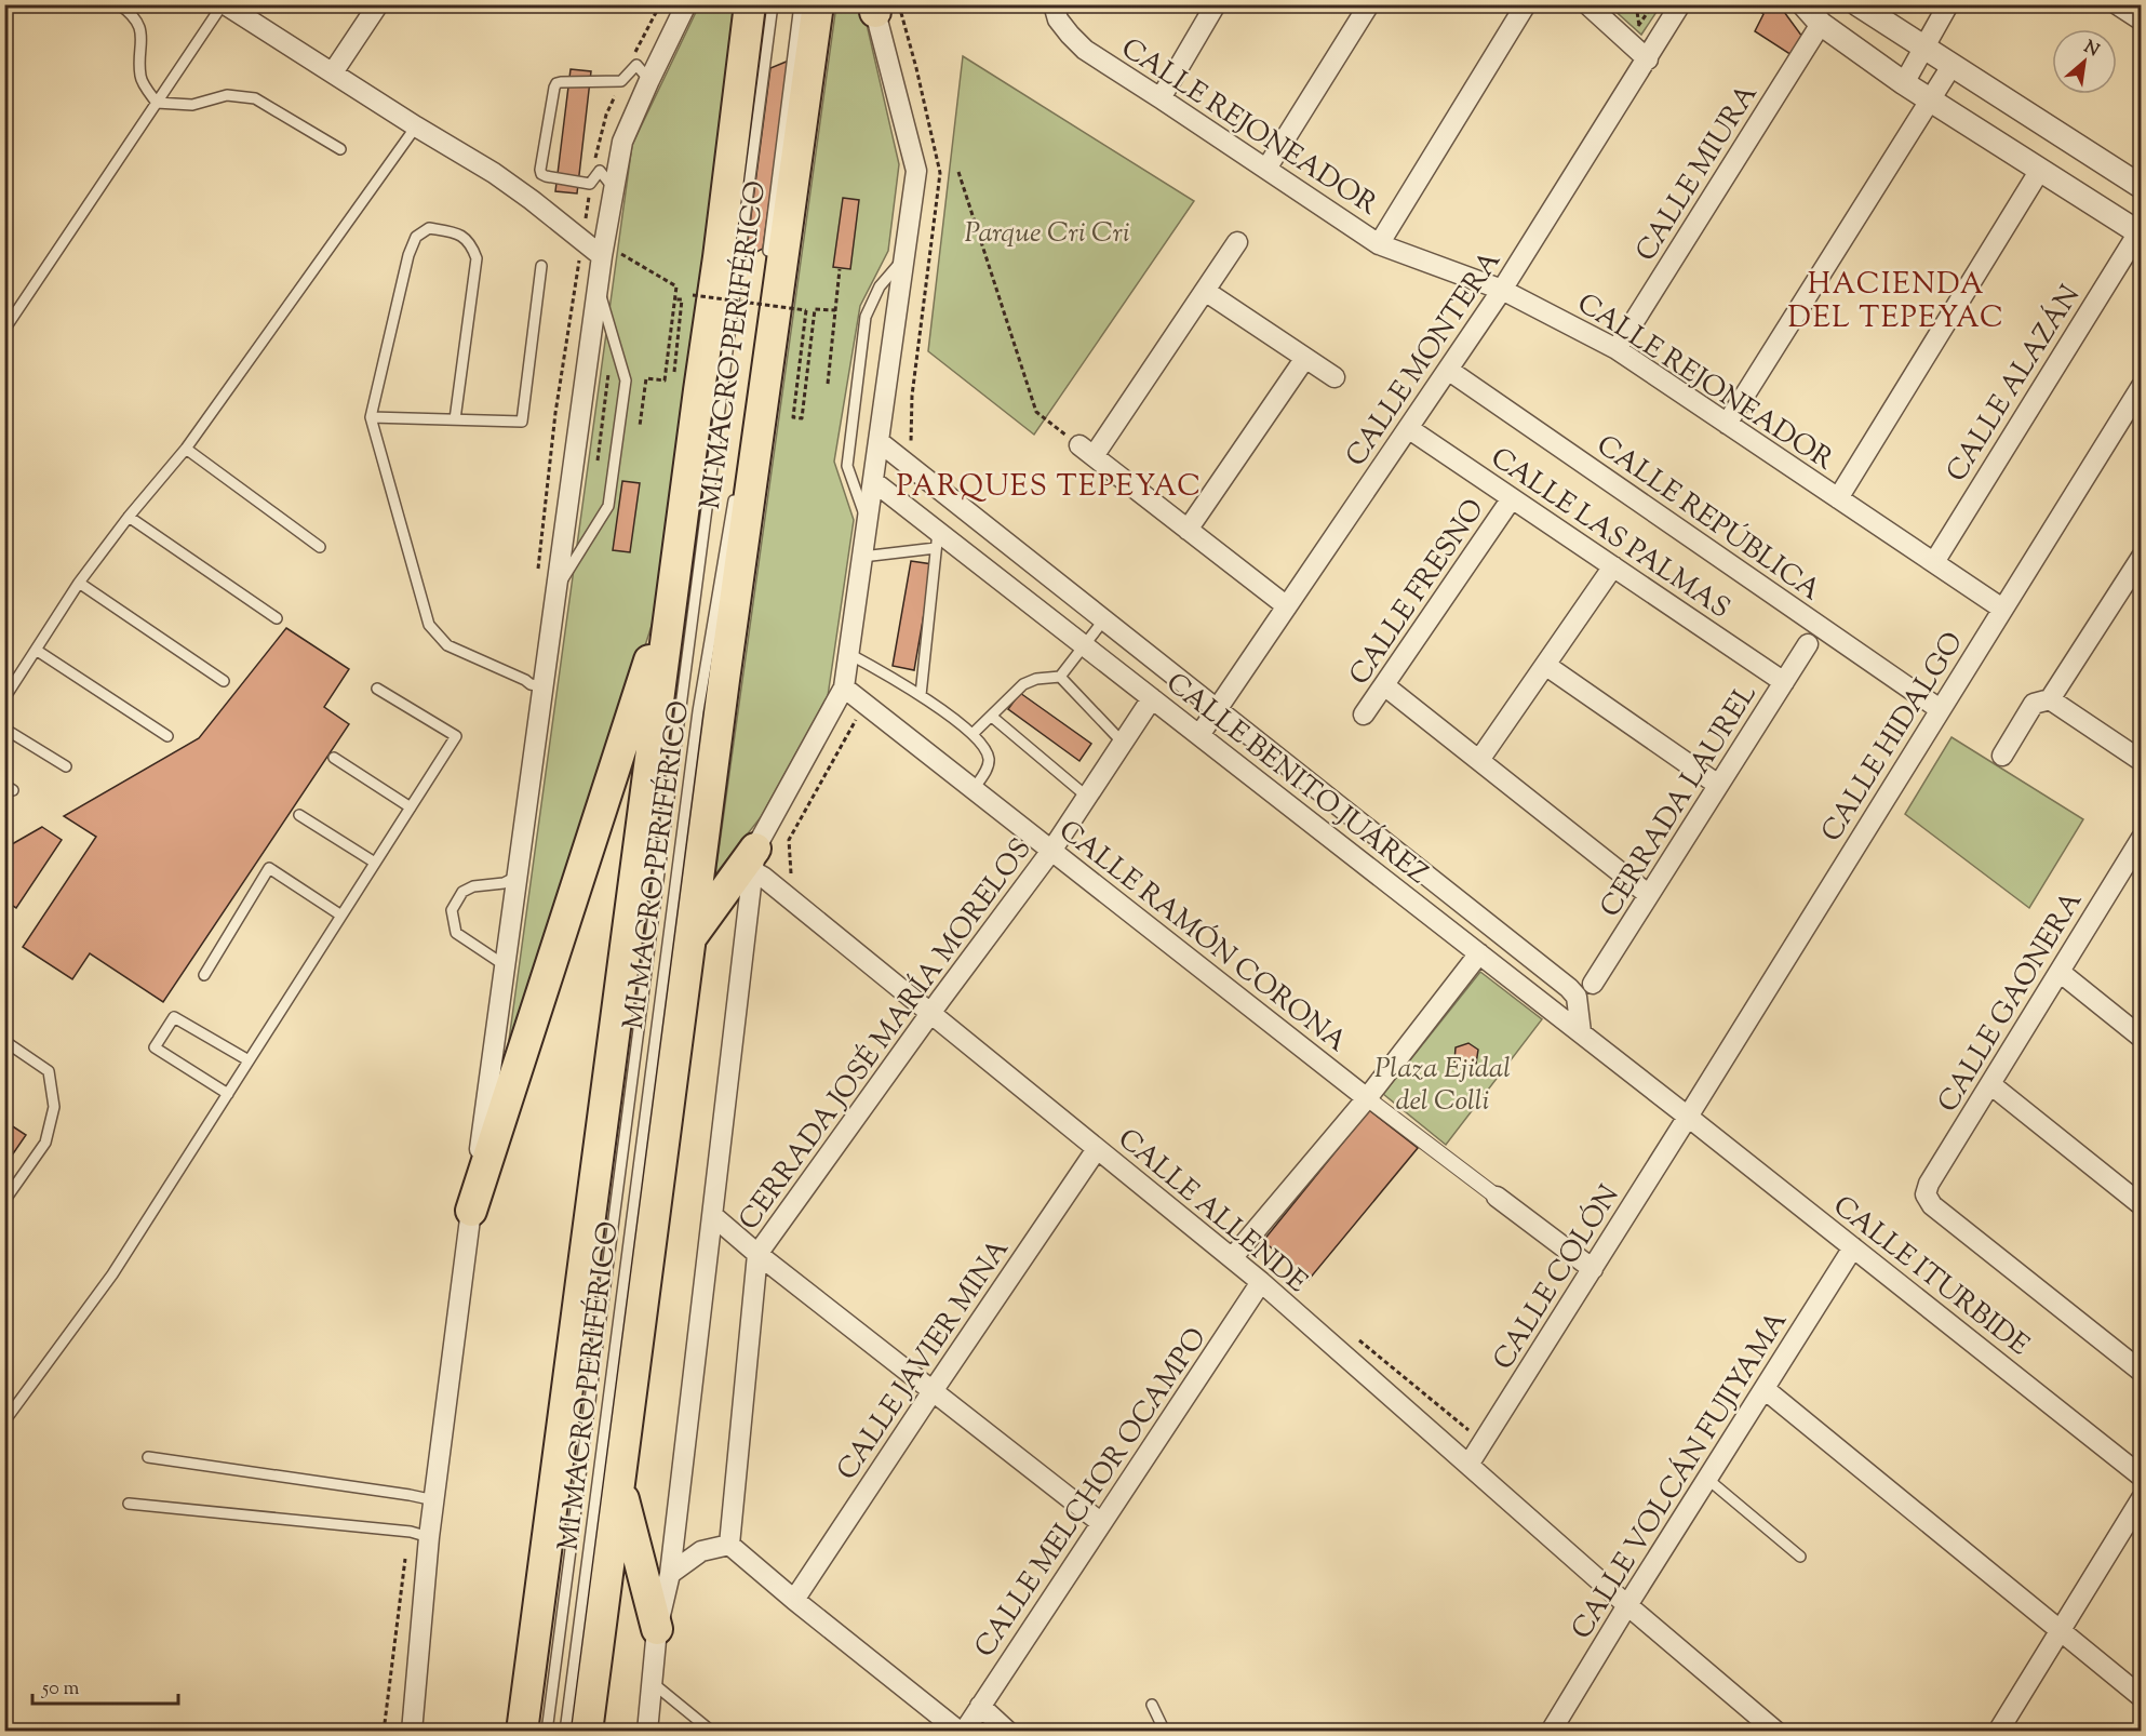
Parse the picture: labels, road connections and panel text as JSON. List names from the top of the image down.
{
  "streets": {
    "street": [
      "CALLE REJONEADOR",
      "CALLE MIURA",
      "CALLE MONTERA",
      "CALLE ALAZÁN",
      "CALLE REPÚBLICA",
      "CALLE LAS PALMAS",
      "CALLE FRESNO",
      "CALLE HIDALGO",
      "CALLE BENITO JUÁREZ",
      "CERRADA LAUREL",
      "CALLE RAMÓN CORONA",
      "CALLE GAONERA",
      "CERRADA JOSÉ MARÍA MORELOS",
      "CALLE ALLENDE",
      "CALLE ITURBIDE",
      "CALLE COLÓN",
      "CALLE JAVIER MINA",
      "CALLE VOLCÁN FUJIYAMA",
      "CALLE MELCHOR OCAMPO"
    ],
    "lane": ["MI MACRO PERIFÉRICO"]
  },
  "crossings": [
    ["CALLE REJONEADOR", "CALLE MIURA"],
    ["CALLE REJONEADOR", "CALLE MONTERA"],
    ["CALLE REJONEADOR", "CALLE ALAZÁN"],
    ["CALLE REJONEADOR", "CALLE HIDALGO"],
    ["CALLE MONTERA", "CALLE REPÚBLICA"],
    ["CALLE MONTERA", "CALLE LAS PALMAS"],
    ["CALLE MONTERA", "CALLE BENITO JUÁREZ"],
    ["CALLE REPÚBLICA", "CALLE HIDALGO"],
    ["CALLE LAS PALMAS", "CALLE FRESNO"],
    ["CALLE LAS PALMAS", "CERRADA LAUREL"],
    ["CALLE HIDALGO", "CALLE BENITO JUÁREZ"],
    ["CALLE HIDALGO", "CALLE ITURBIDE"],
    ["CALLE HIDALGO", "CALLE COLÓN"],
    ["CALLE BENITO JUÁREZ", "CERRADA JOSÉ MARÍA MORELOS"],
    ["CALLE BENITO JUÁREZ", "CALLE ITURBIDE"],
    ["CALLE BENITO JUÁREZ", "CALLE COLÓN"],
    ["CALLE RAMÓN CORONA", "CERRADA JOSÉ MARÍA MORELOS"],
    ["CALLE RAMÓN CORONA", "CALLE COLÓN"],
    ["CERRADA JOSÉ MARÍA MORELOS", "CALLE ALLENDE"],
    ["CALLE ALLENDE", "CALLE COLÓN"],
    ["CALLE ALLENDE", "CALLE JAVIER MINA"],
    ["CALLE ALLENDE", "CALLE VOLCÁN FUJIYAMA"],
    ["CALLE ALLENDE", "CALLE MELCHOR OCAMPO"],
    ["CALLE ITURBIDE", "CALLE COLÓN"],
    ["CALLE ITURBIDE", "CALLE VOLCÁN FUJIYAMA"]
  ],
  "districts": ["HACIENDA DEL TEPEYAC", "PARQUES TEPEYAC"],
  "parks": ["Parque Cri Cri", "Plaza Ejidal del Colli"],
  "scale_bar": "50 m",
  "north": "top right"
}
